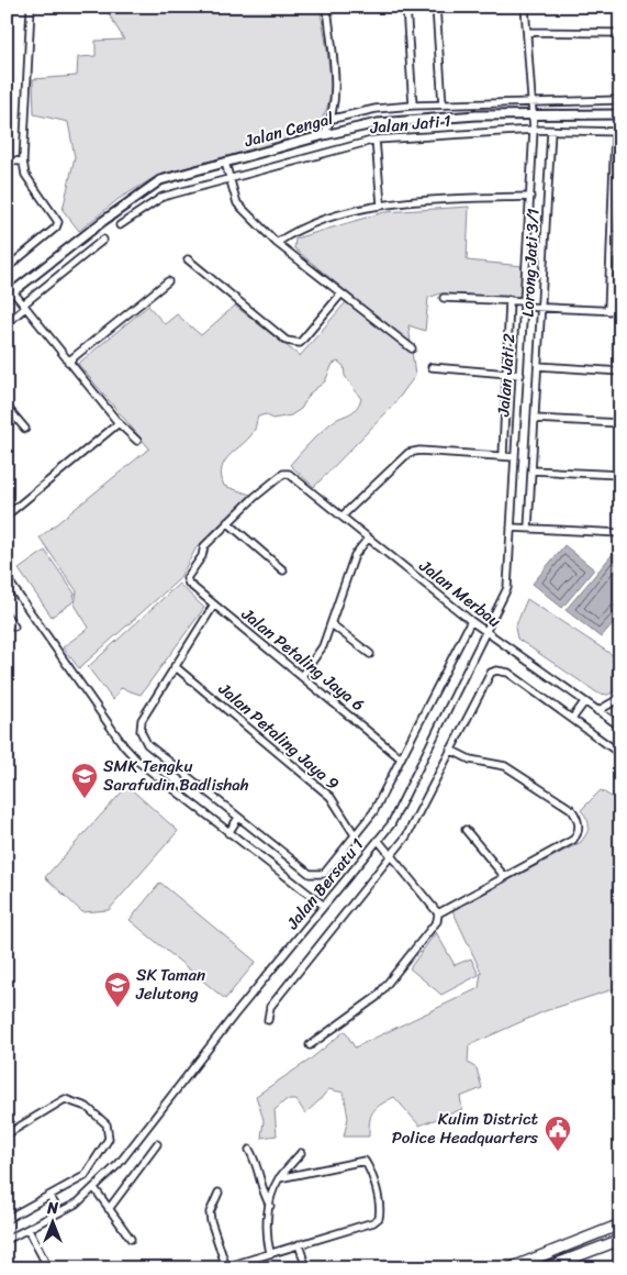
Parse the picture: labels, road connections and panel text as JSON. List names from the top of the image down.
{
  "streets": {
    "street": [
      "Jalan Jati 1",
      "Jalan Cengal",
      "Lorong Jati 3/1",
      "Jalan Jati 2",
      "Jalan Merbau",
      "Jalan Petaling Jaya 6",
      "Jalan Petaling Jaya 9",
      "Jalan Bersatu 1"
    ]
  },
  "crossings": [
    ["Jalan Jati 1", "Lorong Jati 3/1"],
    ["Jalan Jati 1", "Jalan Jati 2"],
    ["Jalan Cengal", "Jalan Jati 2"],
    ["Jalan Jati 2", "Jalan Merbau"],
    ["Jalan Jati 2", "Jalan Bersatu 1"],
    ["Jalan Merbau", "Jalan Petaling Jaya 6"],
    ["Jalan Merbau", "Jalan Bersatu 1"]
  ],
  "places": {
    "school or university": ["SMK Tengku Sarafudin Badlishah", "SK Taman Jelutong"],
    "public building": ["Kulim District Police Headquarters"]
  },
  "north": "top"
}
